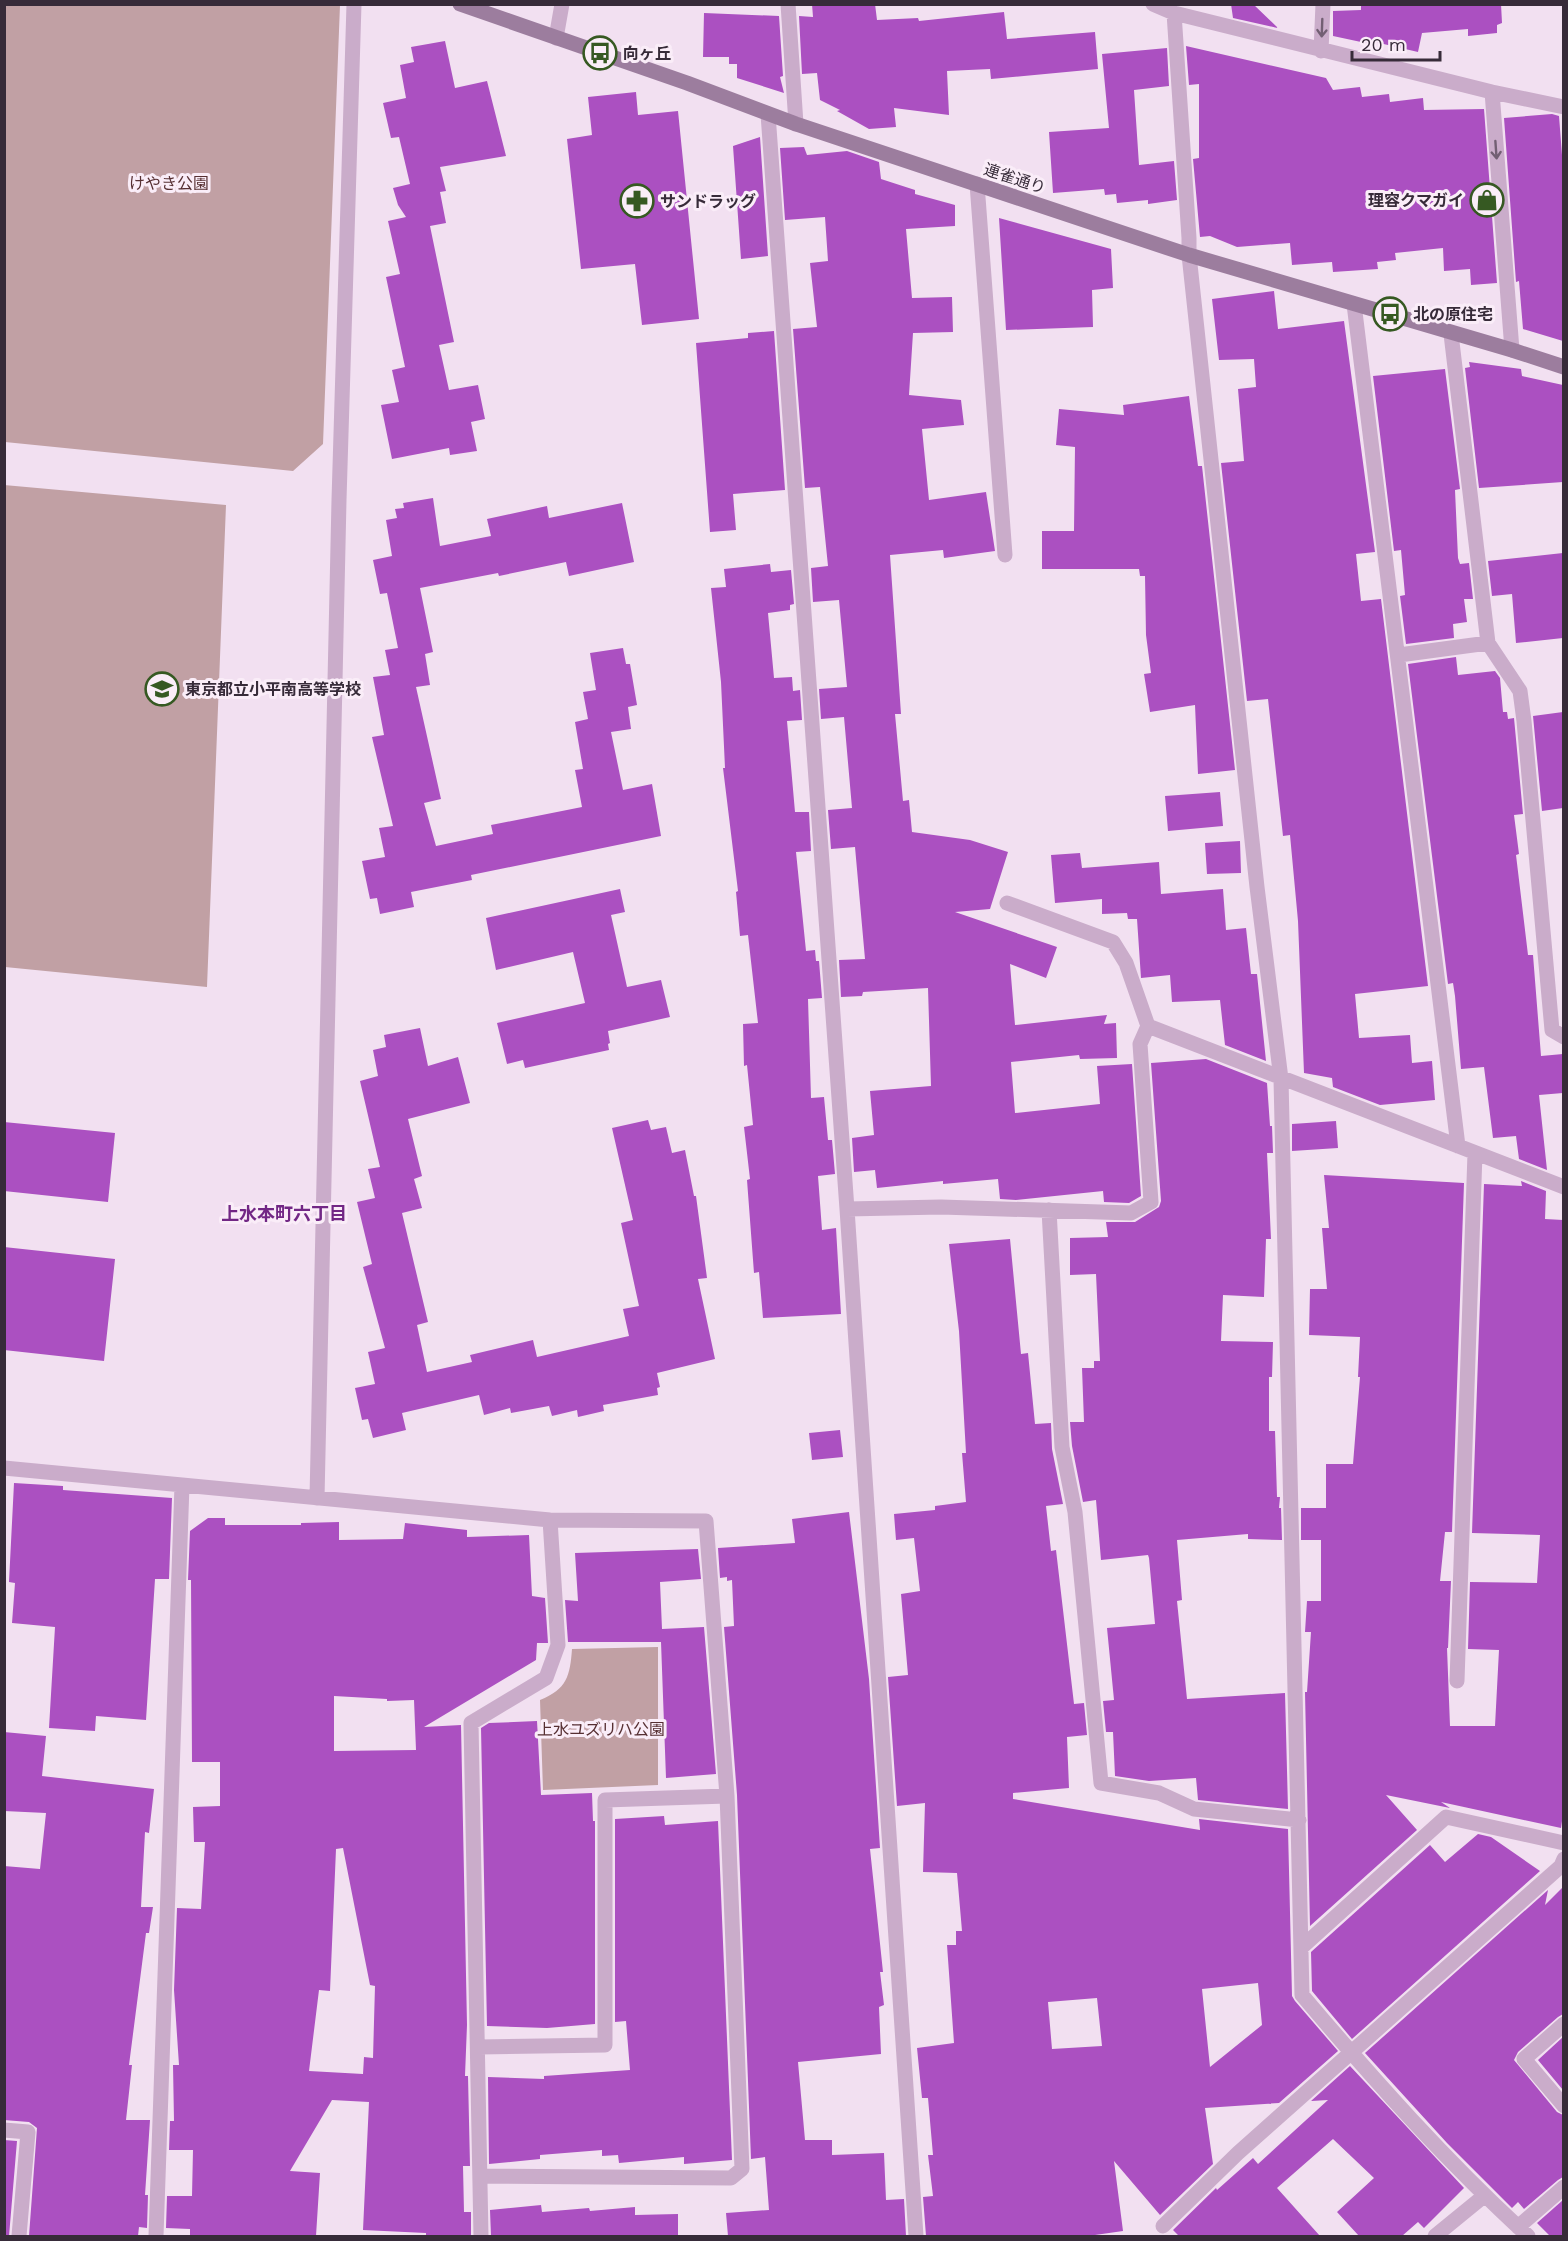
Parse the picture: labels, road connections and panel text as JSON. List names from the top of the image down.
{
  "streets": {
    "main road": ["連雀通り"]
  },
  "districts": ["上水本町六丁目"],
  "parks": ["けやき公園", "上水ユズリハ公園"],
  "places": {
    "bus stop": ["向ヶ丘", "北の原住宅"],
    "shop": ["理容クマガイ"],
    "pharmacy": ["サンドラッグ"],
    "school or university": ["東京都立小平南高等学校"]
  },
  "scale_bar": "20 m"
}
